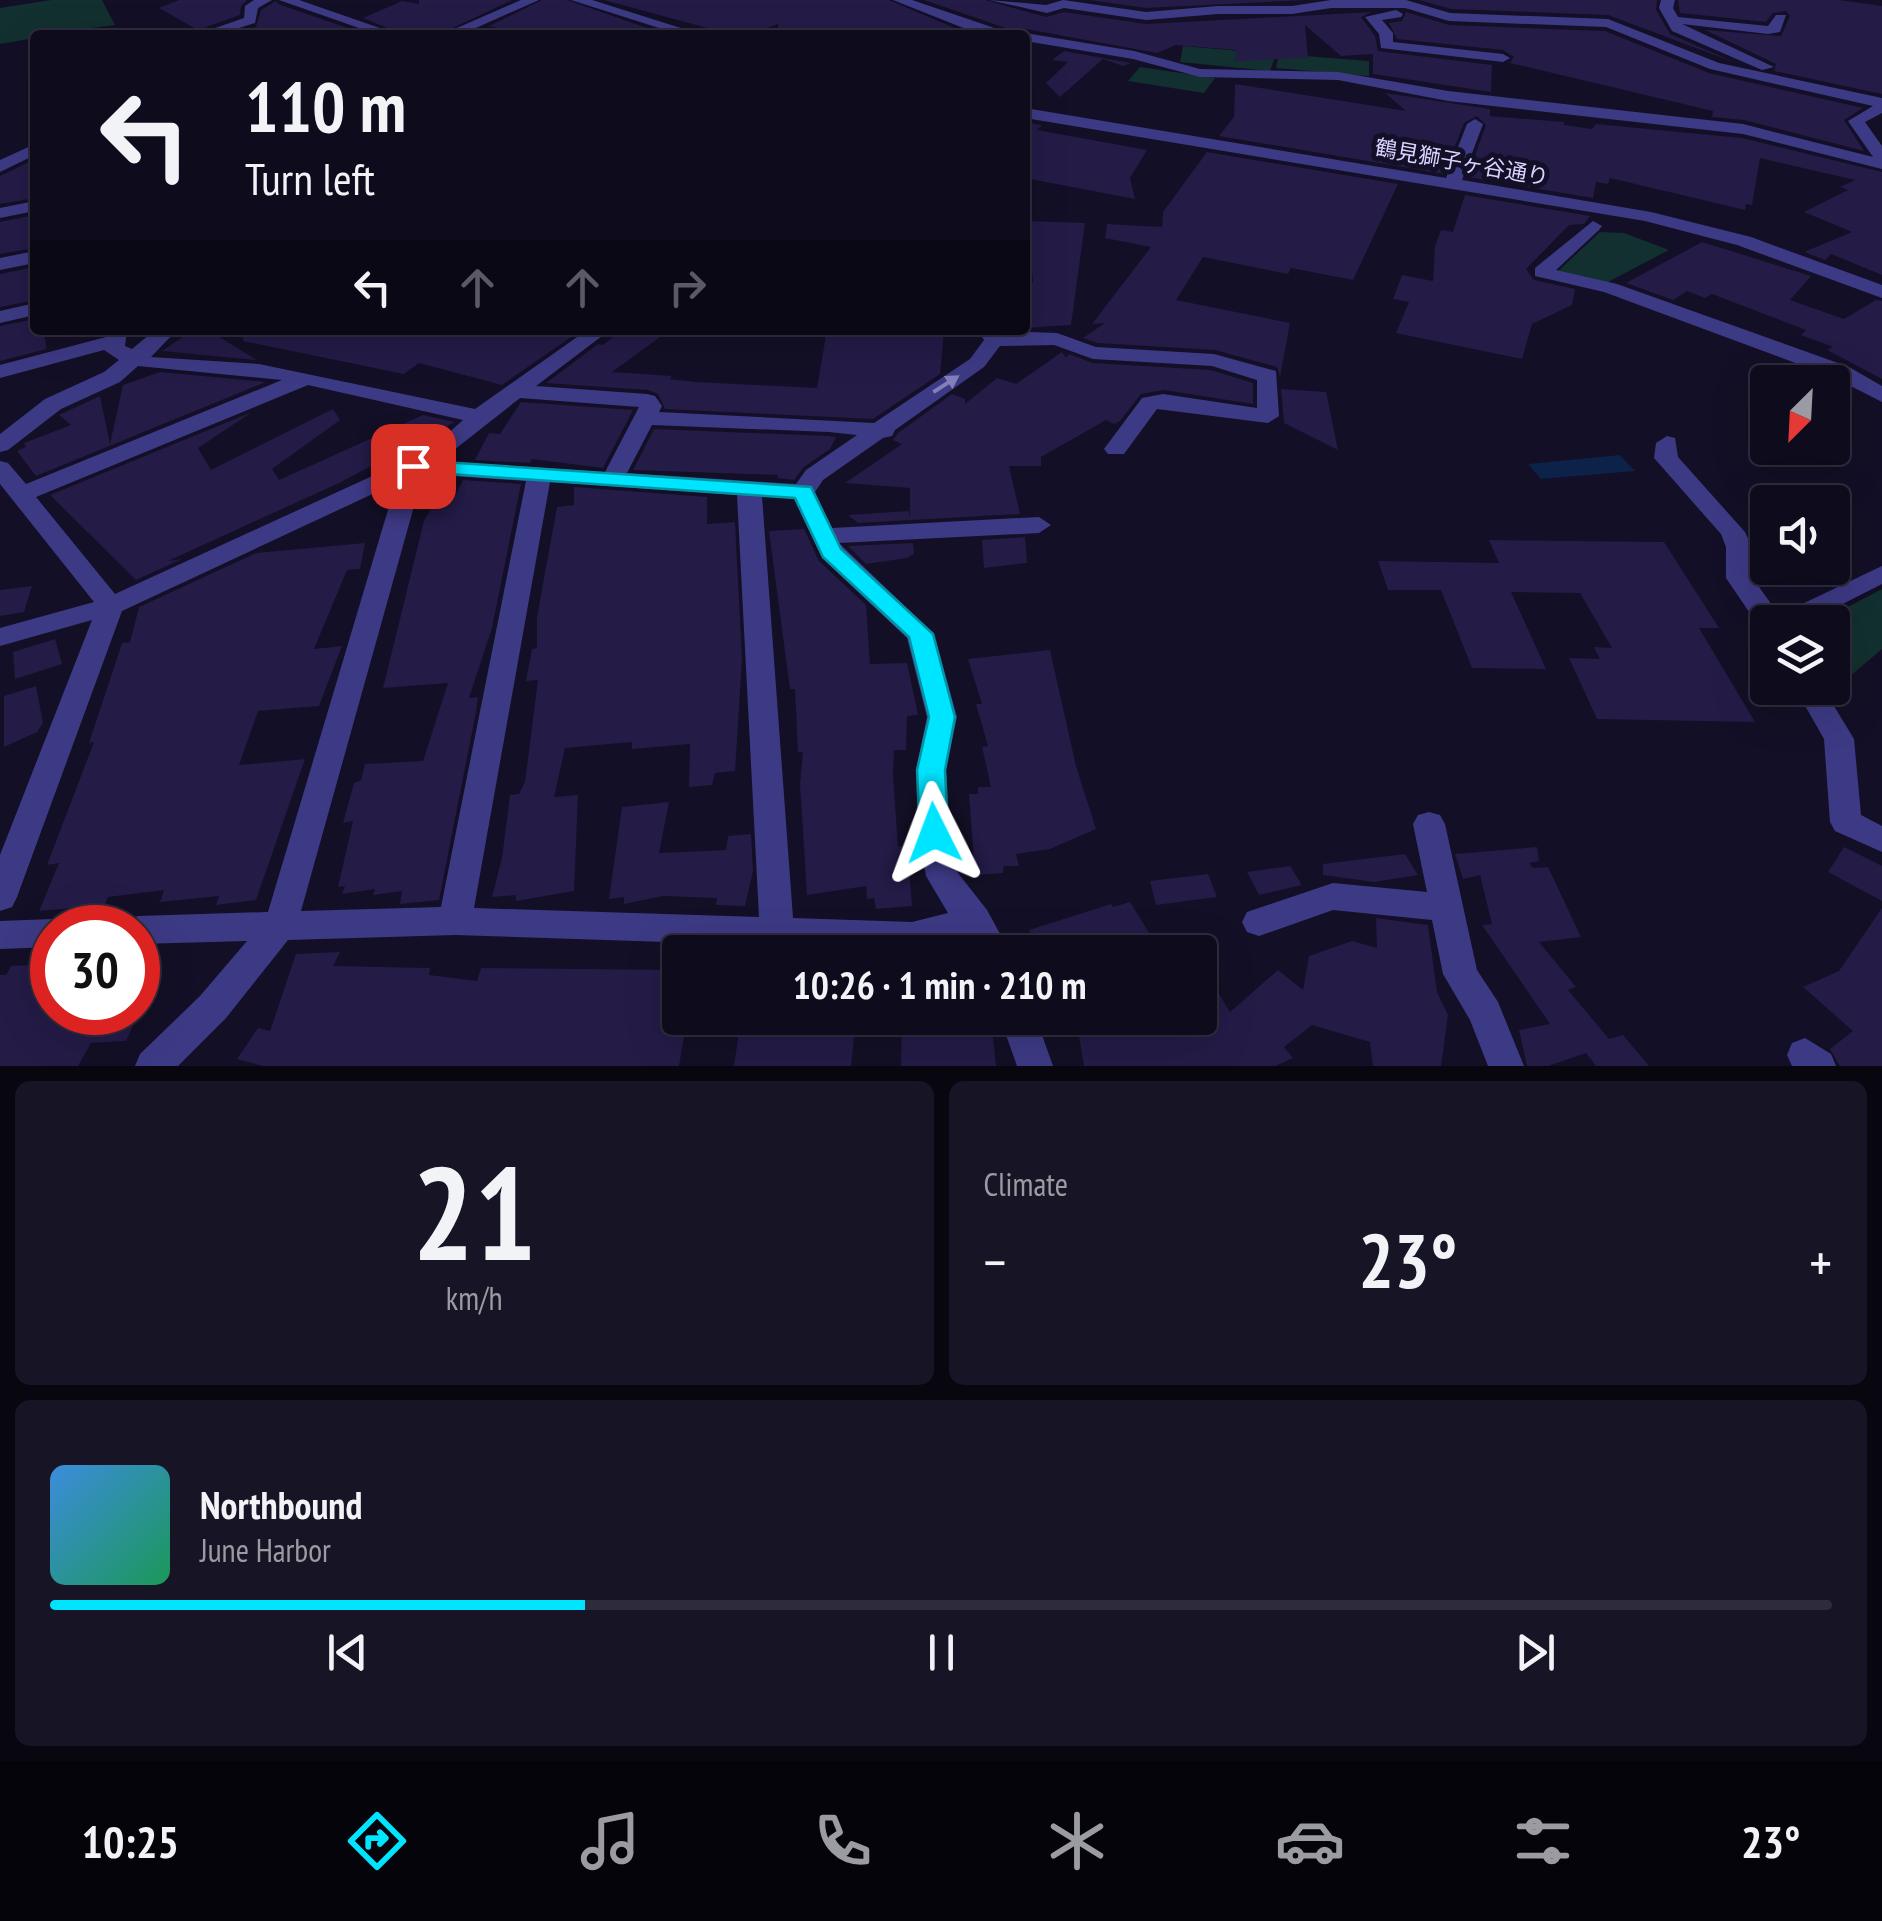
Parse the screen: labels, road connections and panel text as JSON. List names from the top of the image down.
{
  "streets": {
    "street": ["鶴見獅子ヶ谷通り"]
  },
  "north": "bottom left",
  "page": {
    "turn": ["110 m", "Turn left"],
    "limit": "30",
    "trip": "10:26 · 1 min · 210 m",
    "tile": [
      ["21", "km/h"],
      "Climate"
    ],
    "heat": ["−", "23°", "+"],
    "song": ["Northbound", "June Harbor"],
    "tabs": ["10:25", "23°"]
  }
}
